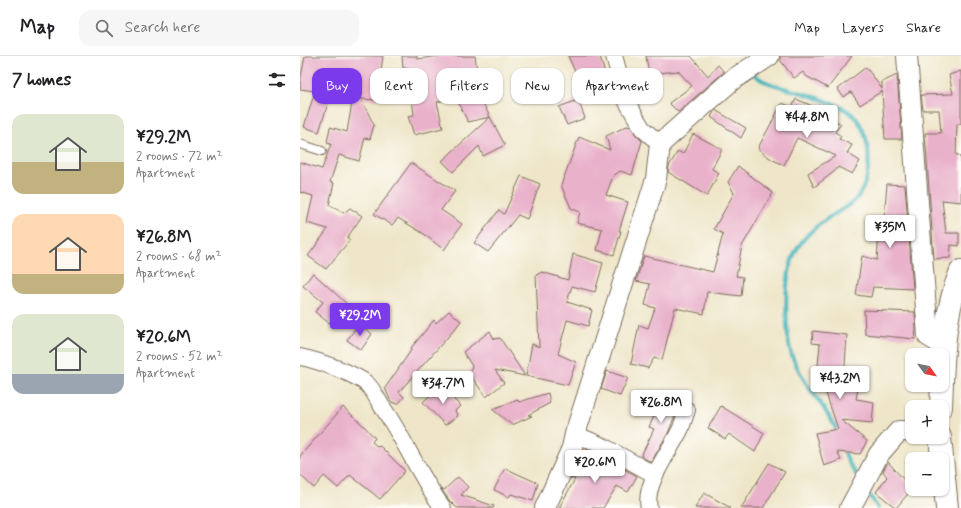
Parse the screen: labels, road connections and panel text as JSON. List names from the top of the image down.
{
  "north": "bottom right",
  "page": {
    "header": "Map",
    "search": "Search here",
    "nav": ["Map", "Layers", "Share"],
    "heading": "7 homes",
    "chip": [
      "Buy",
      "Rent",
      "Filters",
      "New",
      "Apartment"
    ],
    "list": [
      {
        "name": "¥29.2M",
        "note": "2 rooms · 72 m² · Apartment"
      },
      {
        "name": "¥26.8M",
        "note": "2 rooms · 68 m² · Apartment"
      },
      {
        "name": "¥20.6M",
        "note": "2 rooms · 52 m² · Apartment"
      }
    ],
    "price": [
      "¥44.8M",
      "¥35M",
      "¥29.2M",
      "¥43.2M",
      "¥34.7M",
      "¥26.8M",
      "¥20.6M"
    ],
    "map_buttons": ["+", "−"]
  }
}
